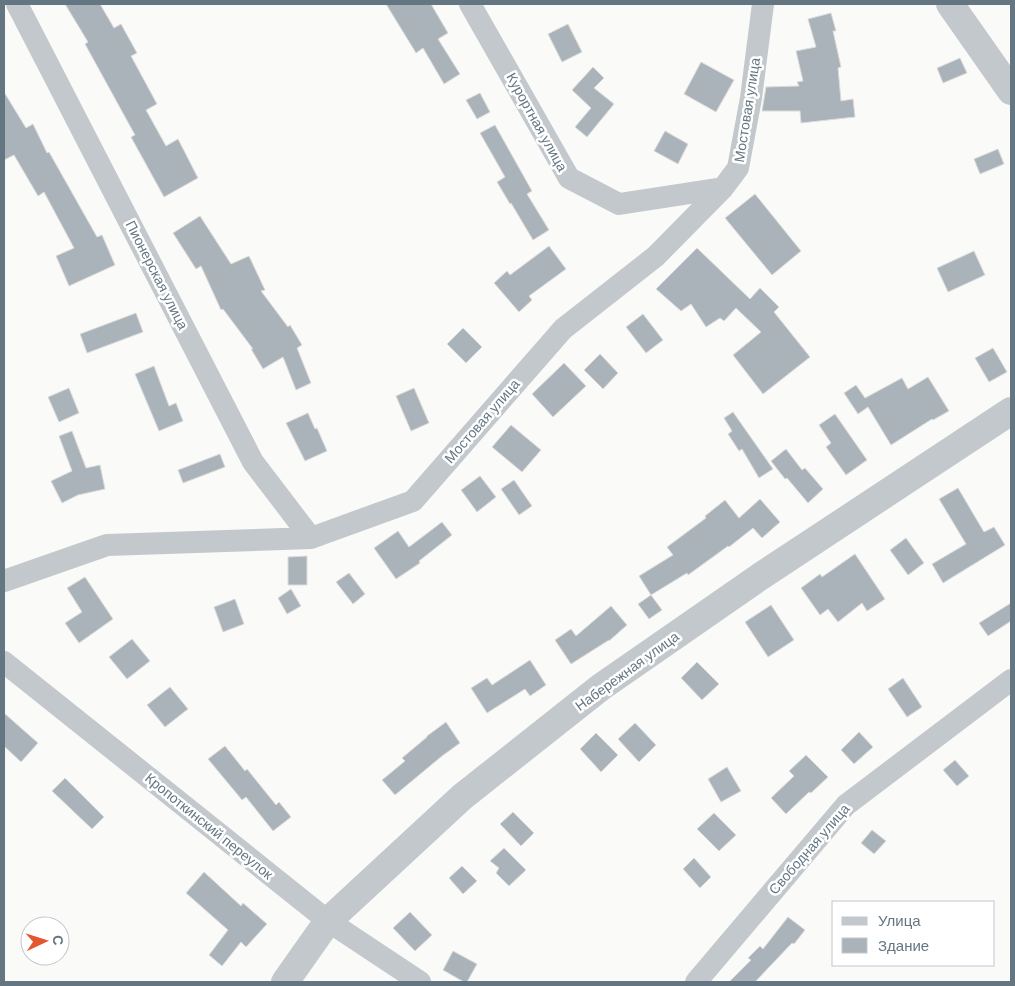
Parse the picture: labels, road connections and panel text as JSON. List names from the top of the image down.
{
  "streets": {
    "street": [
      "Мостовая улица",
      "Курортная улица",
      "Пионерская улица",
      "Набережная улица",
      "Кропоткинский переулок",
      "Свободная улица"
    ]
  },
  "crossings": [
    ["Мостовая улица", "Курортная улица"],
    ["Мостовая улица", "Пионерская улица"],
    ["Набережная улица", "Кропоткинский переулок"]
  ],
  "legend": ["Улица", "Здание"],
  "north": "right"
}
